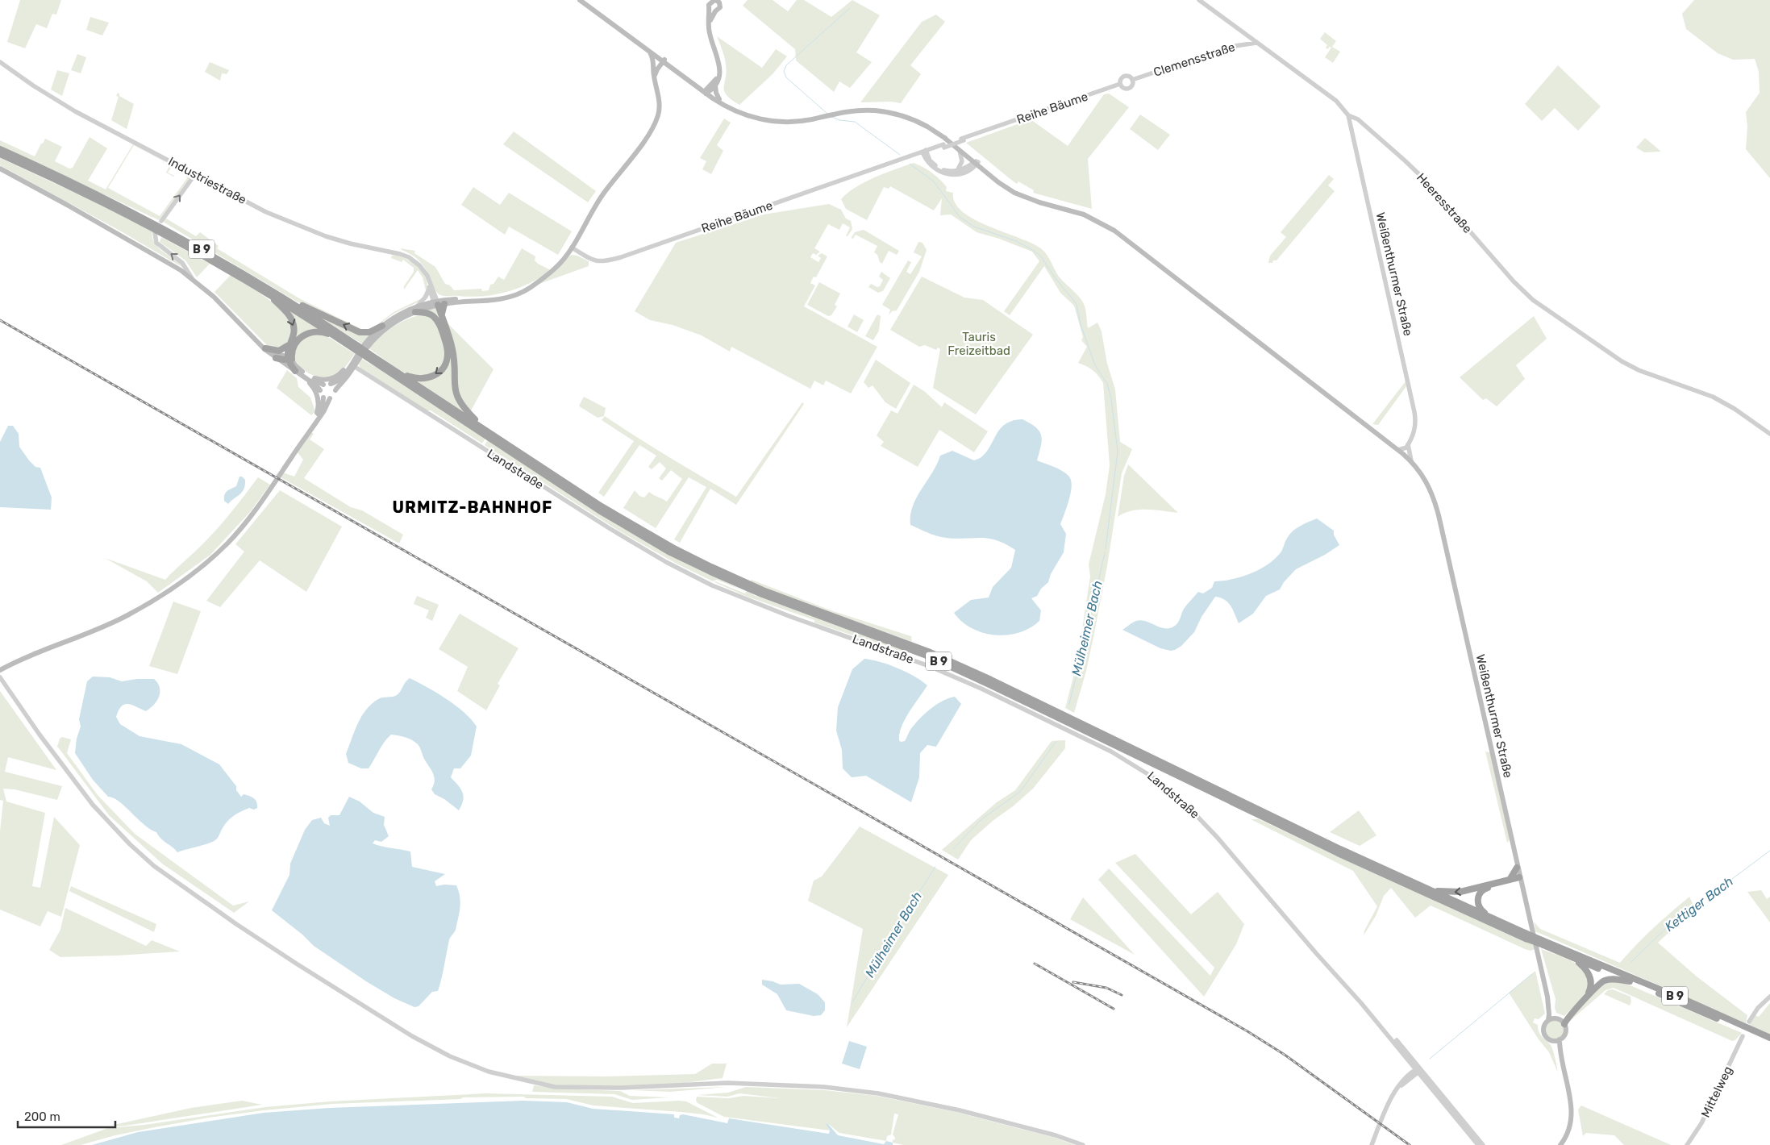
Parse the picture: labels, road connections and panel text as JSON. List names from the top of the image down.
{
  "streets": {
    "highway": ["B 9"],
    "main road": ["Weißenthurmer Straße"],
    "street": [
      "Clemensstraße",
      "Reihe Bäume",
      "Industriestraße",
      "Heeresstraße",
      "Landstraße",
      "Mittelweg"
    ]
  },
  "crossings": [
    ["Clemensstraße", "Reihe Bäume"],
    ["Clemensstraße", "Heeresstraße"],
    ["Clemensstraße", "Weißenthurmer Straße"],
    ["Heeresstraße", "Weißenthurmer Straße"],
    ["B 9", "Weißenthurmer Straße"]
  ],
  "districts": ["URMITZ-BAHNHOF"],
  "water": ["Mülheimer Bach", "Kettiger Bach"],
  "parks": ["Tauris Freizeitbad"],
  "scale_bar": "200 m"
}
